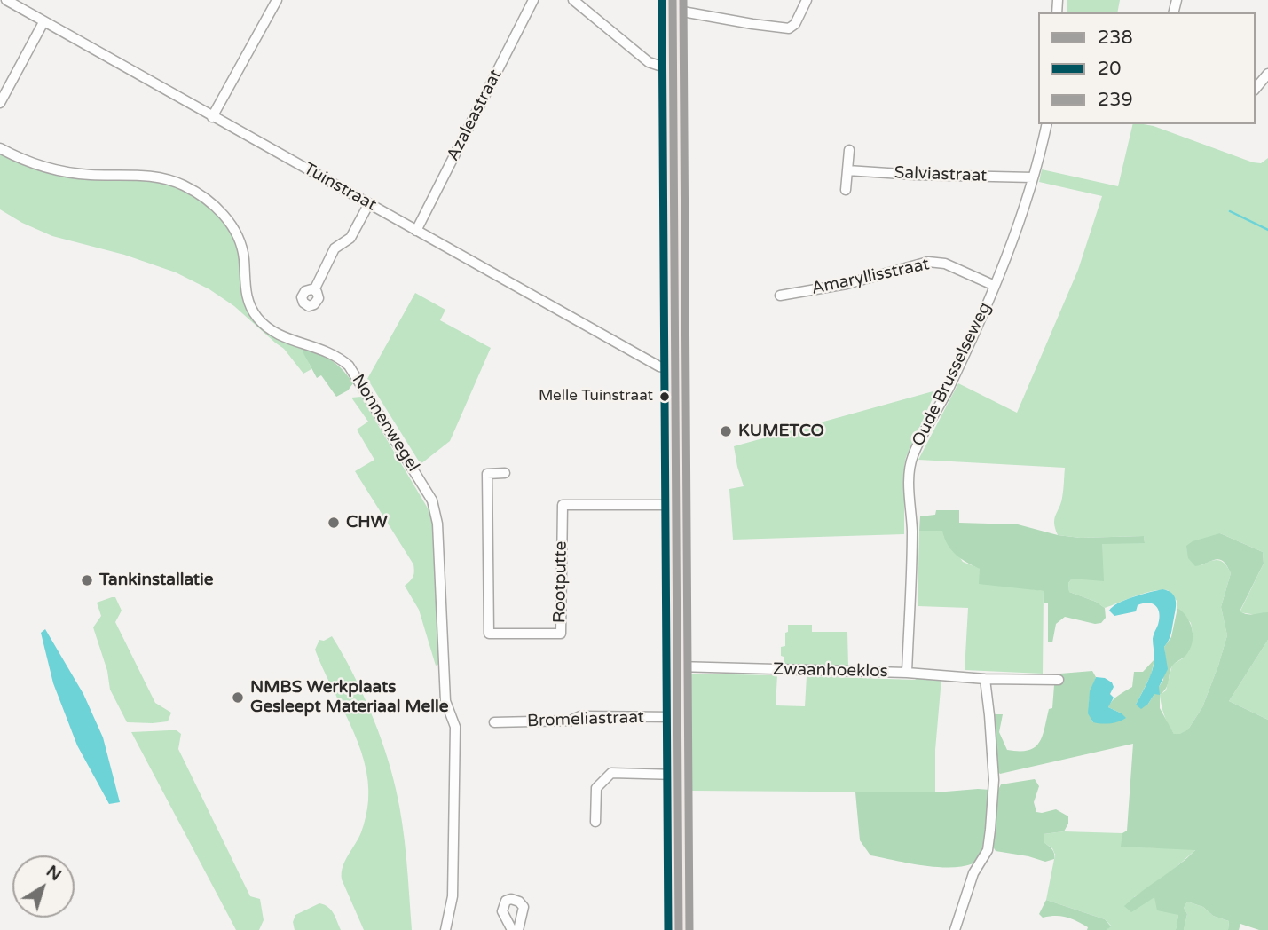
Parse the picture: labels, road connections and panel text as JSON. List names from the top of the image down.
{
  "streets": {
    "street": [
      "Azaleastraat",
      "Salviastraat",
      "Tuinstraat",
      "Amaryllisstraat",
      "Oude Brusselseweg",
      "Nonnenwegel",
      "Rootputte",
      "Zwaanhoeklos",
      "Bromeliastraat"
    ]
  },
  "crossings": [
    ["Azaleastraat", "Tuinstraat"],
    ["Salviastraat", "Oude Brusselseweg"],
    ["Amaryllisstraat", "Oude Brusselseweg"],
    ["Oude Brusselseweg", "Zwaanhoeklos"]
  ],
  "places": [
    "Melle Tuinstraat",
    "KUMETCO",
    "CHW",
    "Tankinstallatie",
    "NMBS Werkplaats Gesleept Materiaal Melle"
  ],
  "lines": ["transit line 238", "transit line 20", "transit line 239"],
  "legend": ["238", "20", "239"],
  "north": "top right"
}
